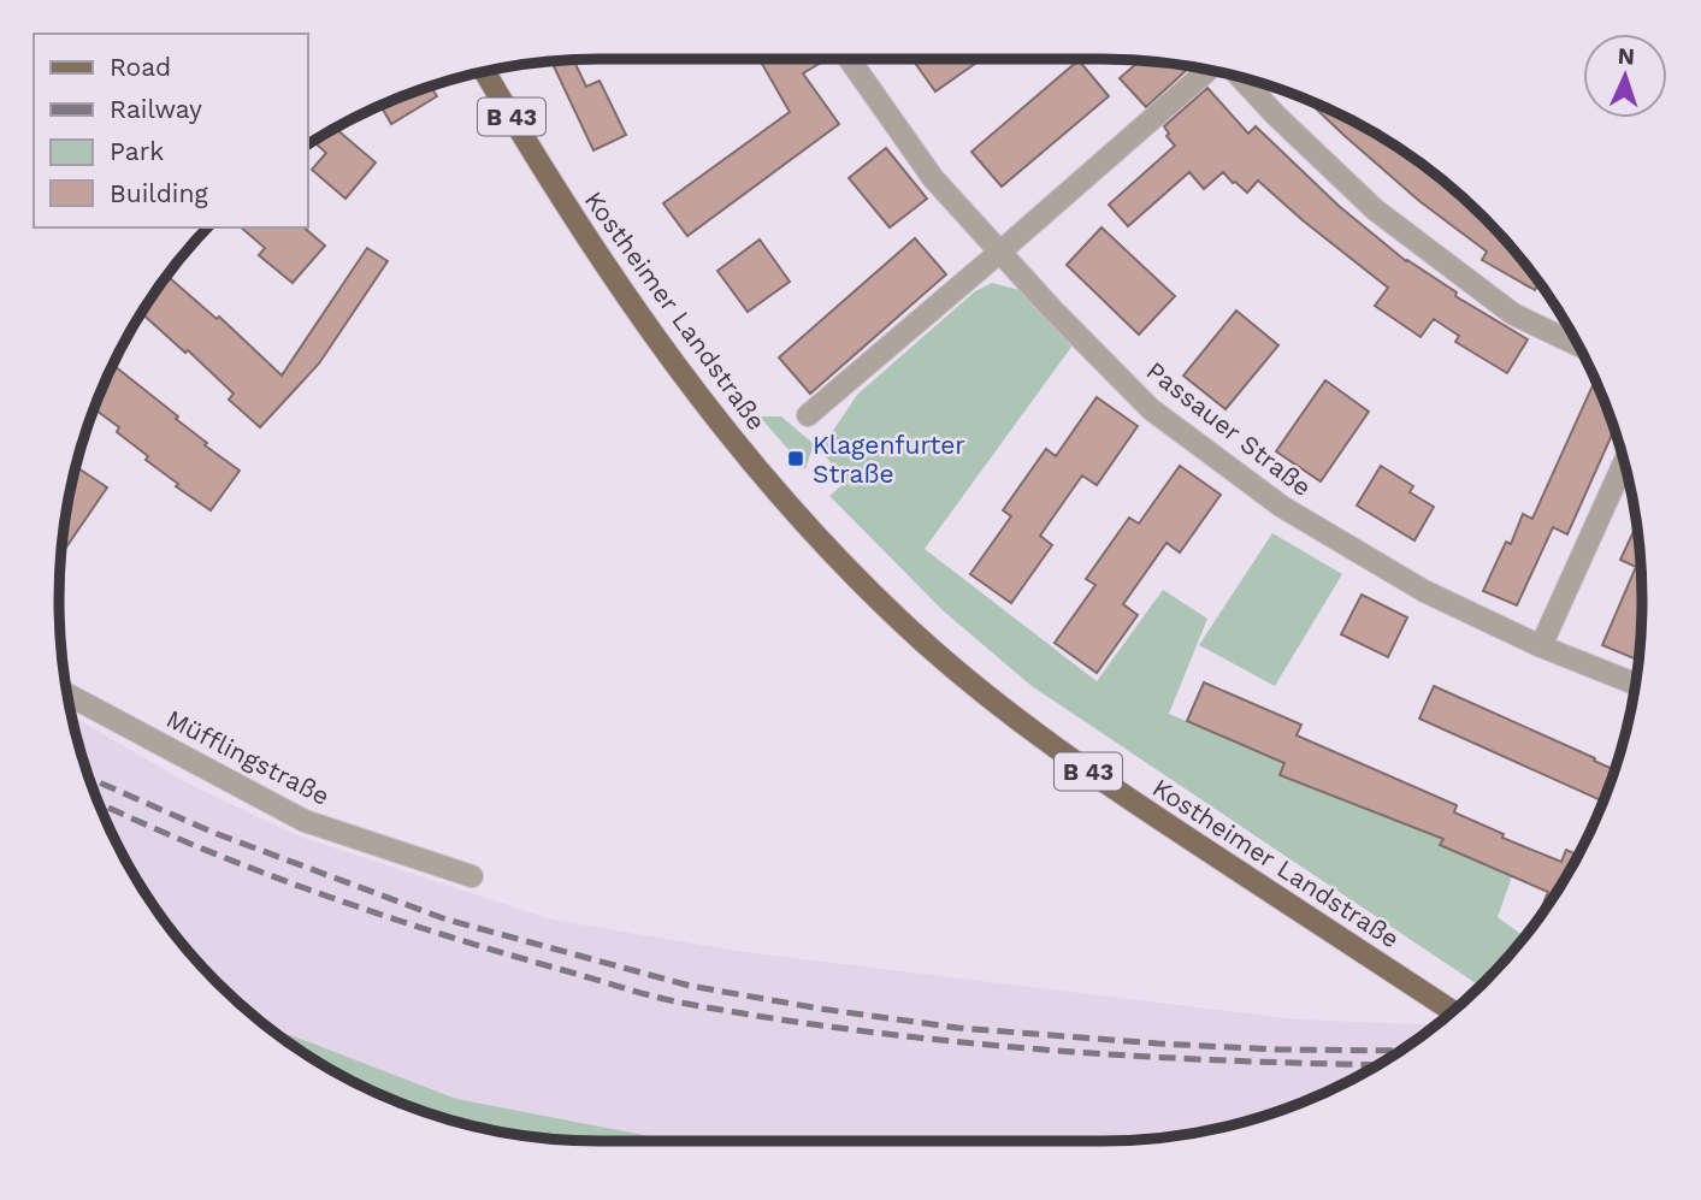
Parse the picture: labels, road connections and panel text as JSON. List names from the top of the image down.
{
  "streets": {
    "main road": ["B 43", "Kostheimer Landstraße"],
    "street": ["Passauer Straße", "Müfflingstraße"]
  },
  "places": {
    "transit": ["Klagenfurter Straße"]
  },
  "legend": [
    "Road",
    "Railway",
    "Park",
    "Building"
  ],
  "north": "top"
}
